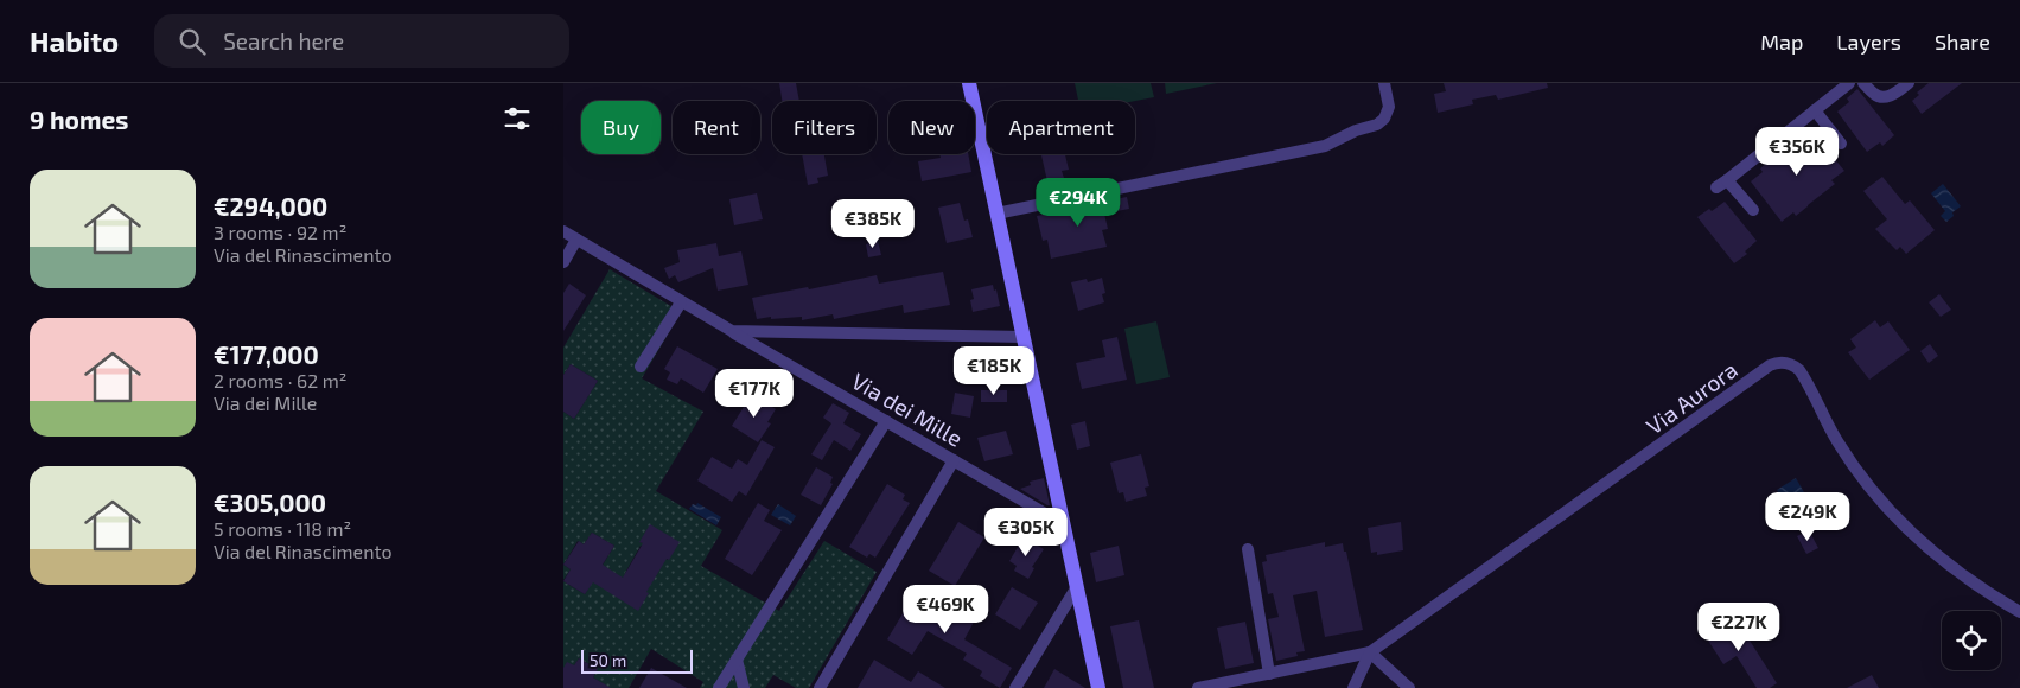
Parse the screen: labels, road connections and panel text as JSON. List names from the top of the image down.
{
  "streets": {
    "street": ["Via Aurora", "Via dei Mille"]
  },
  "scale_bar": "50 m",
  "page": {
    "header": "Habito",
    "search": "Search here",
    "nav": ["Map", "Layers", "Share"],
    "heading": "9 homes",
    "chip": [
      "Buy",
      "Rent",
      "Filters",
      "New",
      "Apartment"
    ],
    "price": [
      "€356K",
      "€294K",
      "€385K",
      "€185K",
      "€177K",
      "€249K",
      "€305K",
      "€469K",
      "€227K"
    ],
    "list": [
      {
        "name": "€294,000",
        "note": "3 rooms · 92 m² · Via del Rinascimento"
      },
      {
        "name": "€177,000",
        "note": "2 rooms · 62 m² · Via dei Mille"
      },
      {
        "name": "€305,000",
        "note": "5 rooms · 118 m² · Via del Rinascimento"
      }
    ],
    "scale": "50 m"
  }
}
